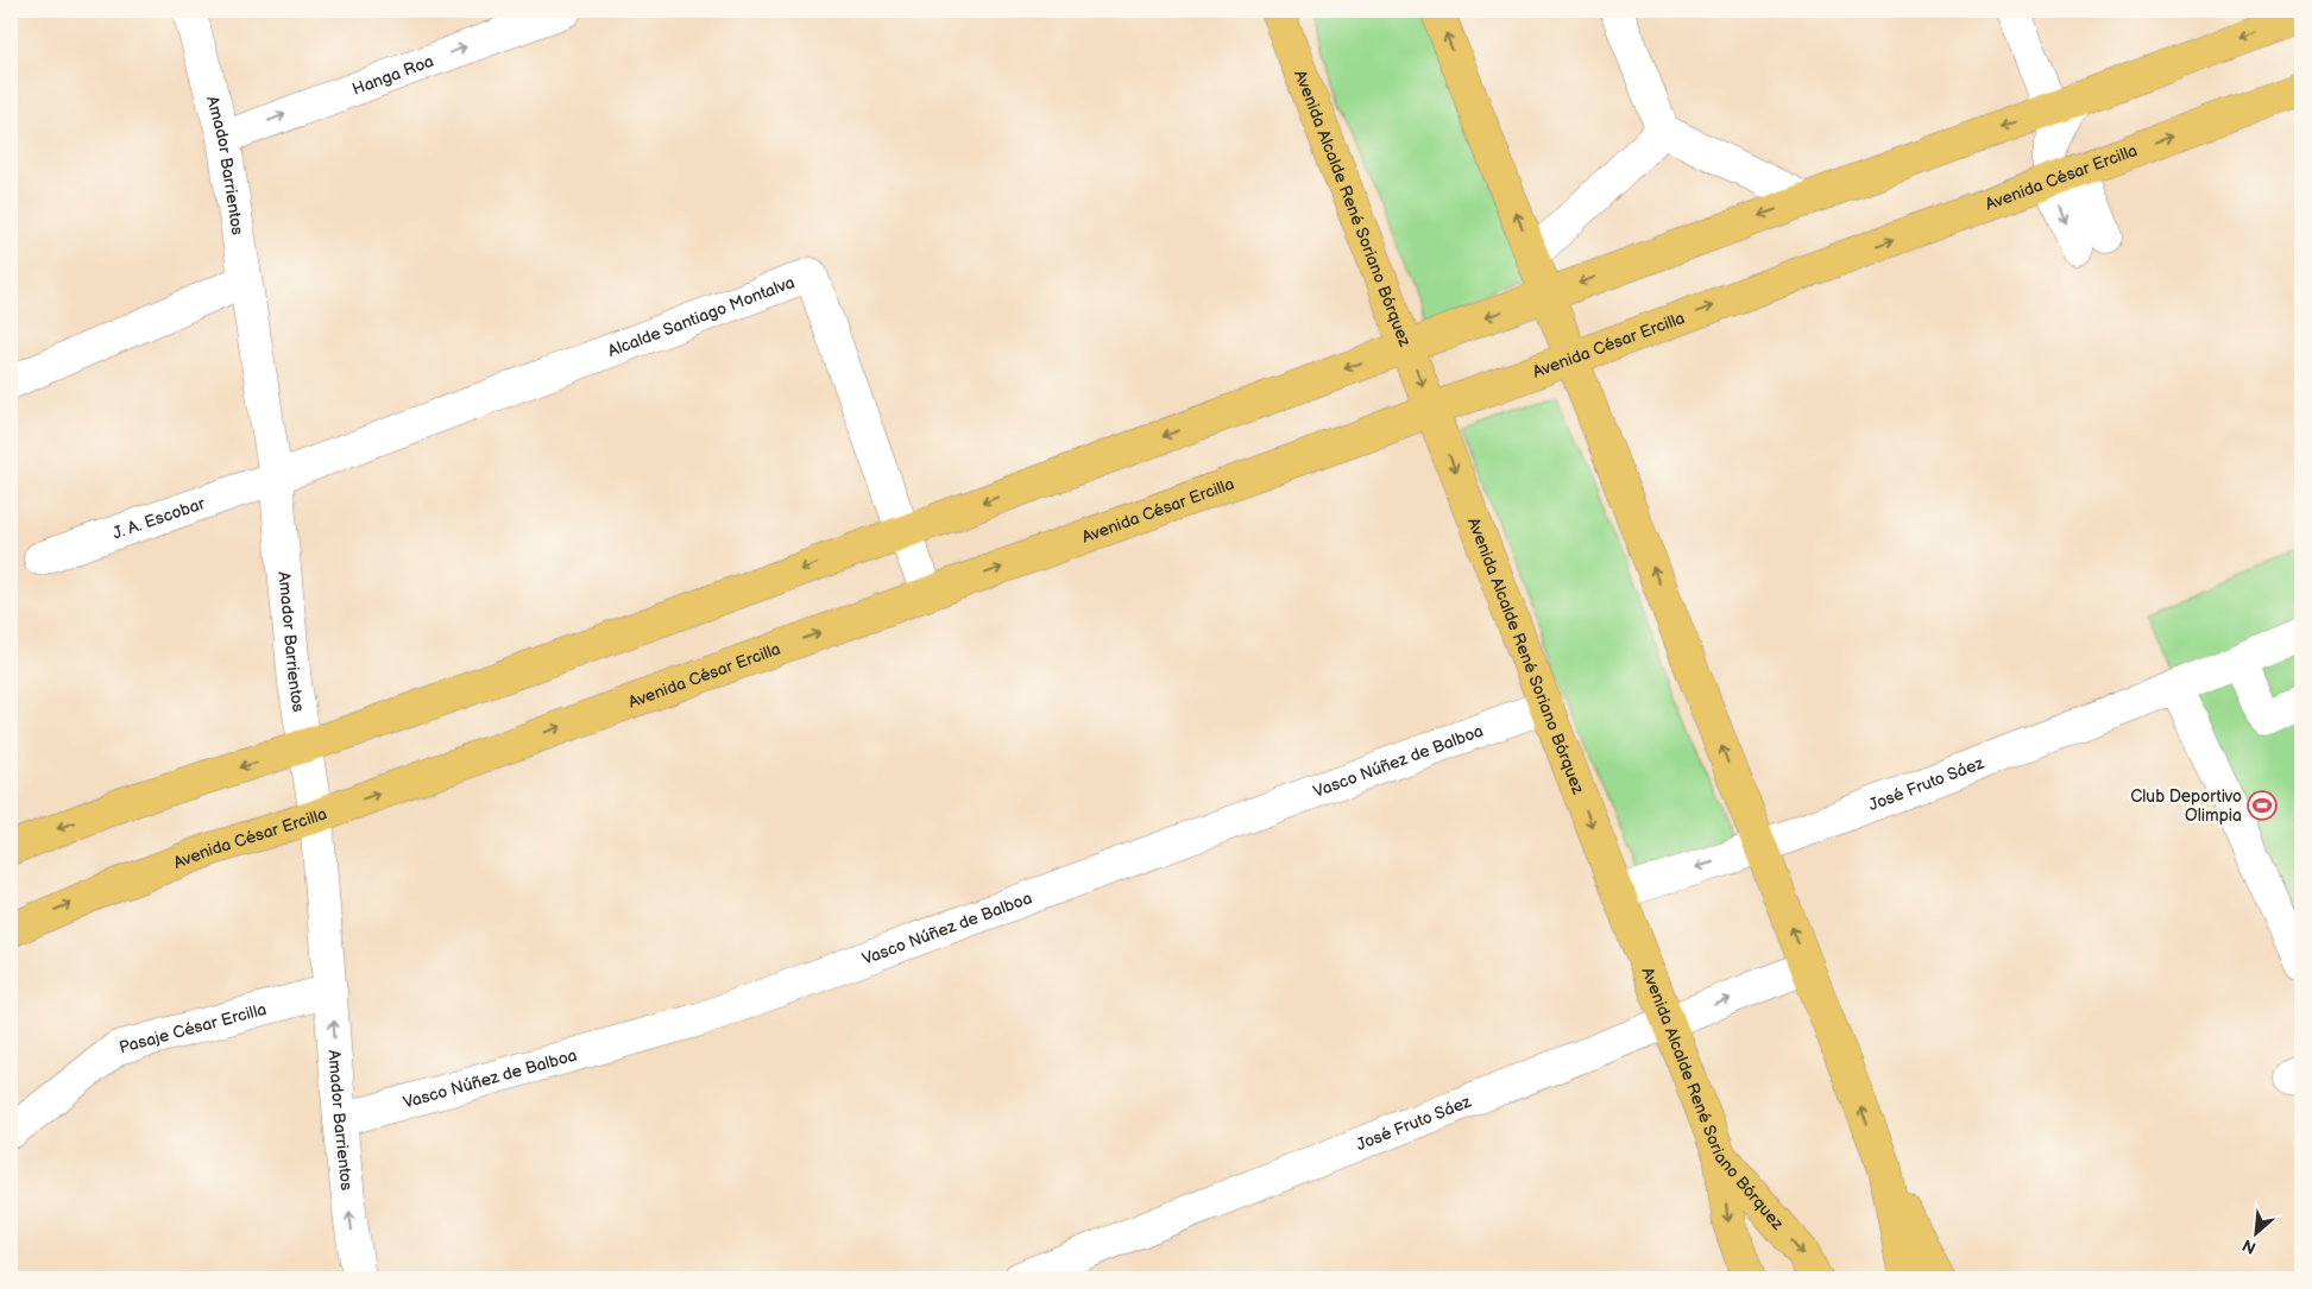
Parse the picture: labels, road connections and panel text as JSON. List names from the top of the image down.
{
  "streets": {
    "main road": ["Avenida César Ercilla", "Avenida Alcalde René Soriano Bórquez"],
    "street": [
      "Hanga Roa",
      "Amador Barrientos",
      "Alcalde Santiago Montalva",
      "J. A. Escobar",
      "Vasco Núñez de Balboa",
      "José Fruto Sáez",
      "Pasaje César Ercilla"
    ]
  },
  "crossings": [
    ["Hanga Roa", "Amador Barrientos"],
    ["Amador Barrientos", "Avenida César Ercilla"],
    ["Amador Barrientos", "Alcalde Santiago Montalva"],
    ["Amador Barrientos", "J. A. Escobar"],
    ["Amador Barrientos", "Vasco Núñez de Balboa"],
    ["Amador Barrientos", "Pasaje César Ercilla"],
    ["Avenida César Ercilla", "Avenida Alcalde René Soriano Bórquez"],
    ["Avenida César Ercilla", "Alcalde Santiago Montalva"],
    ["Avenida Alcalde René Soriano Bórquez", "Vasco Núñez de Balboa"],
    ["Avenida Alcalde René Soriano Bórquez", "José Fruto Sáez"],
    ["Alcalde Santiago Montalva", "J. A. Escobar"]
  ],
  "one_way": ["Hanga Roa"],
  "places": {
    "sports": ["Club Deportivo Olimpia"]
  },
  "north": "bottom left"
}
